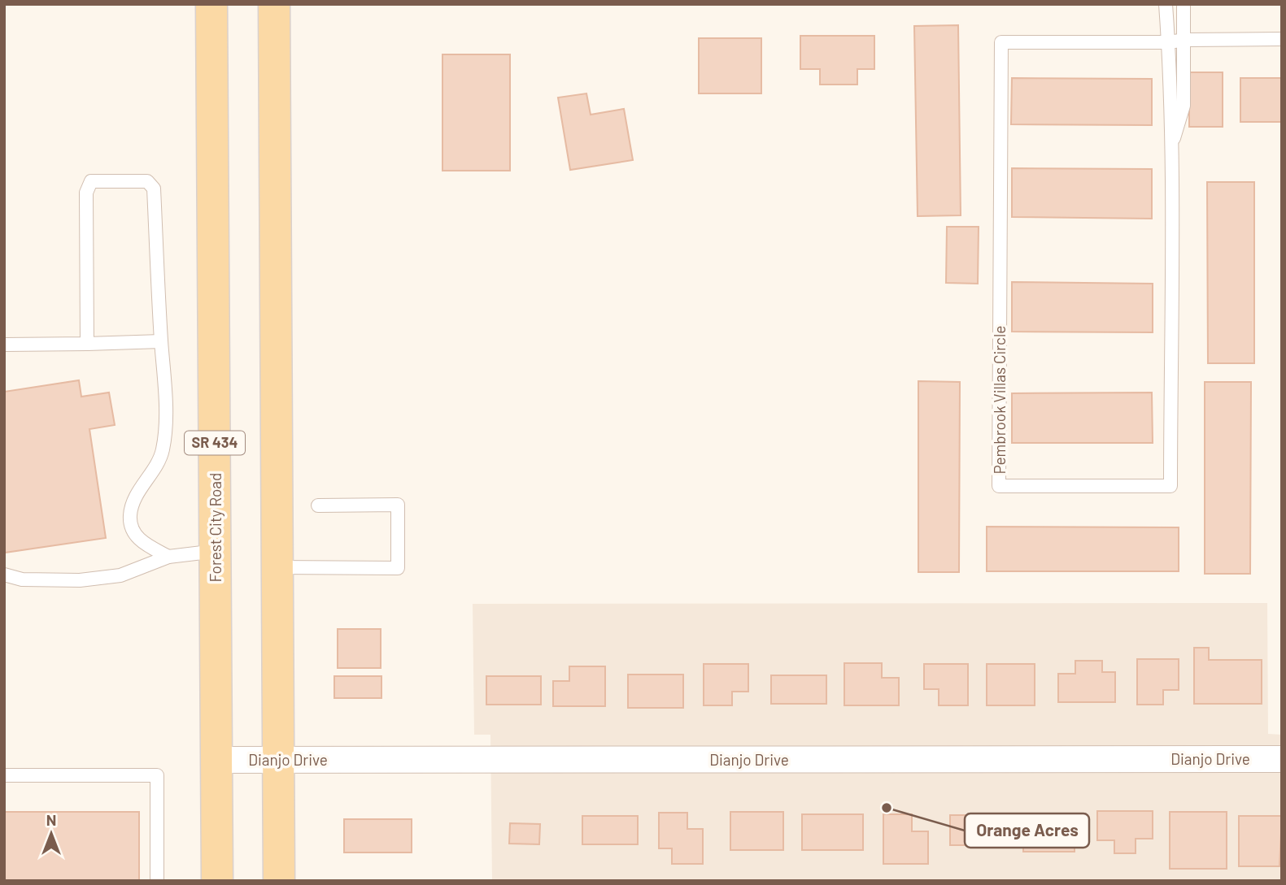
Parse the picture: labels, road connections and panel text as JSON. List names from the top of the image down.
{
  "streets": {
    "main road": ["SR 434", "Forest City Road"],
    "street": ["Dianjo Drive"],
    "lane": ["Pembrook Villas Circle"]
  },
  "crossings": [
    ["Forest City Road", "Dianjo Drive"]
  ],
  "places": ["Orange Acres"],
  "north": "top"
}
